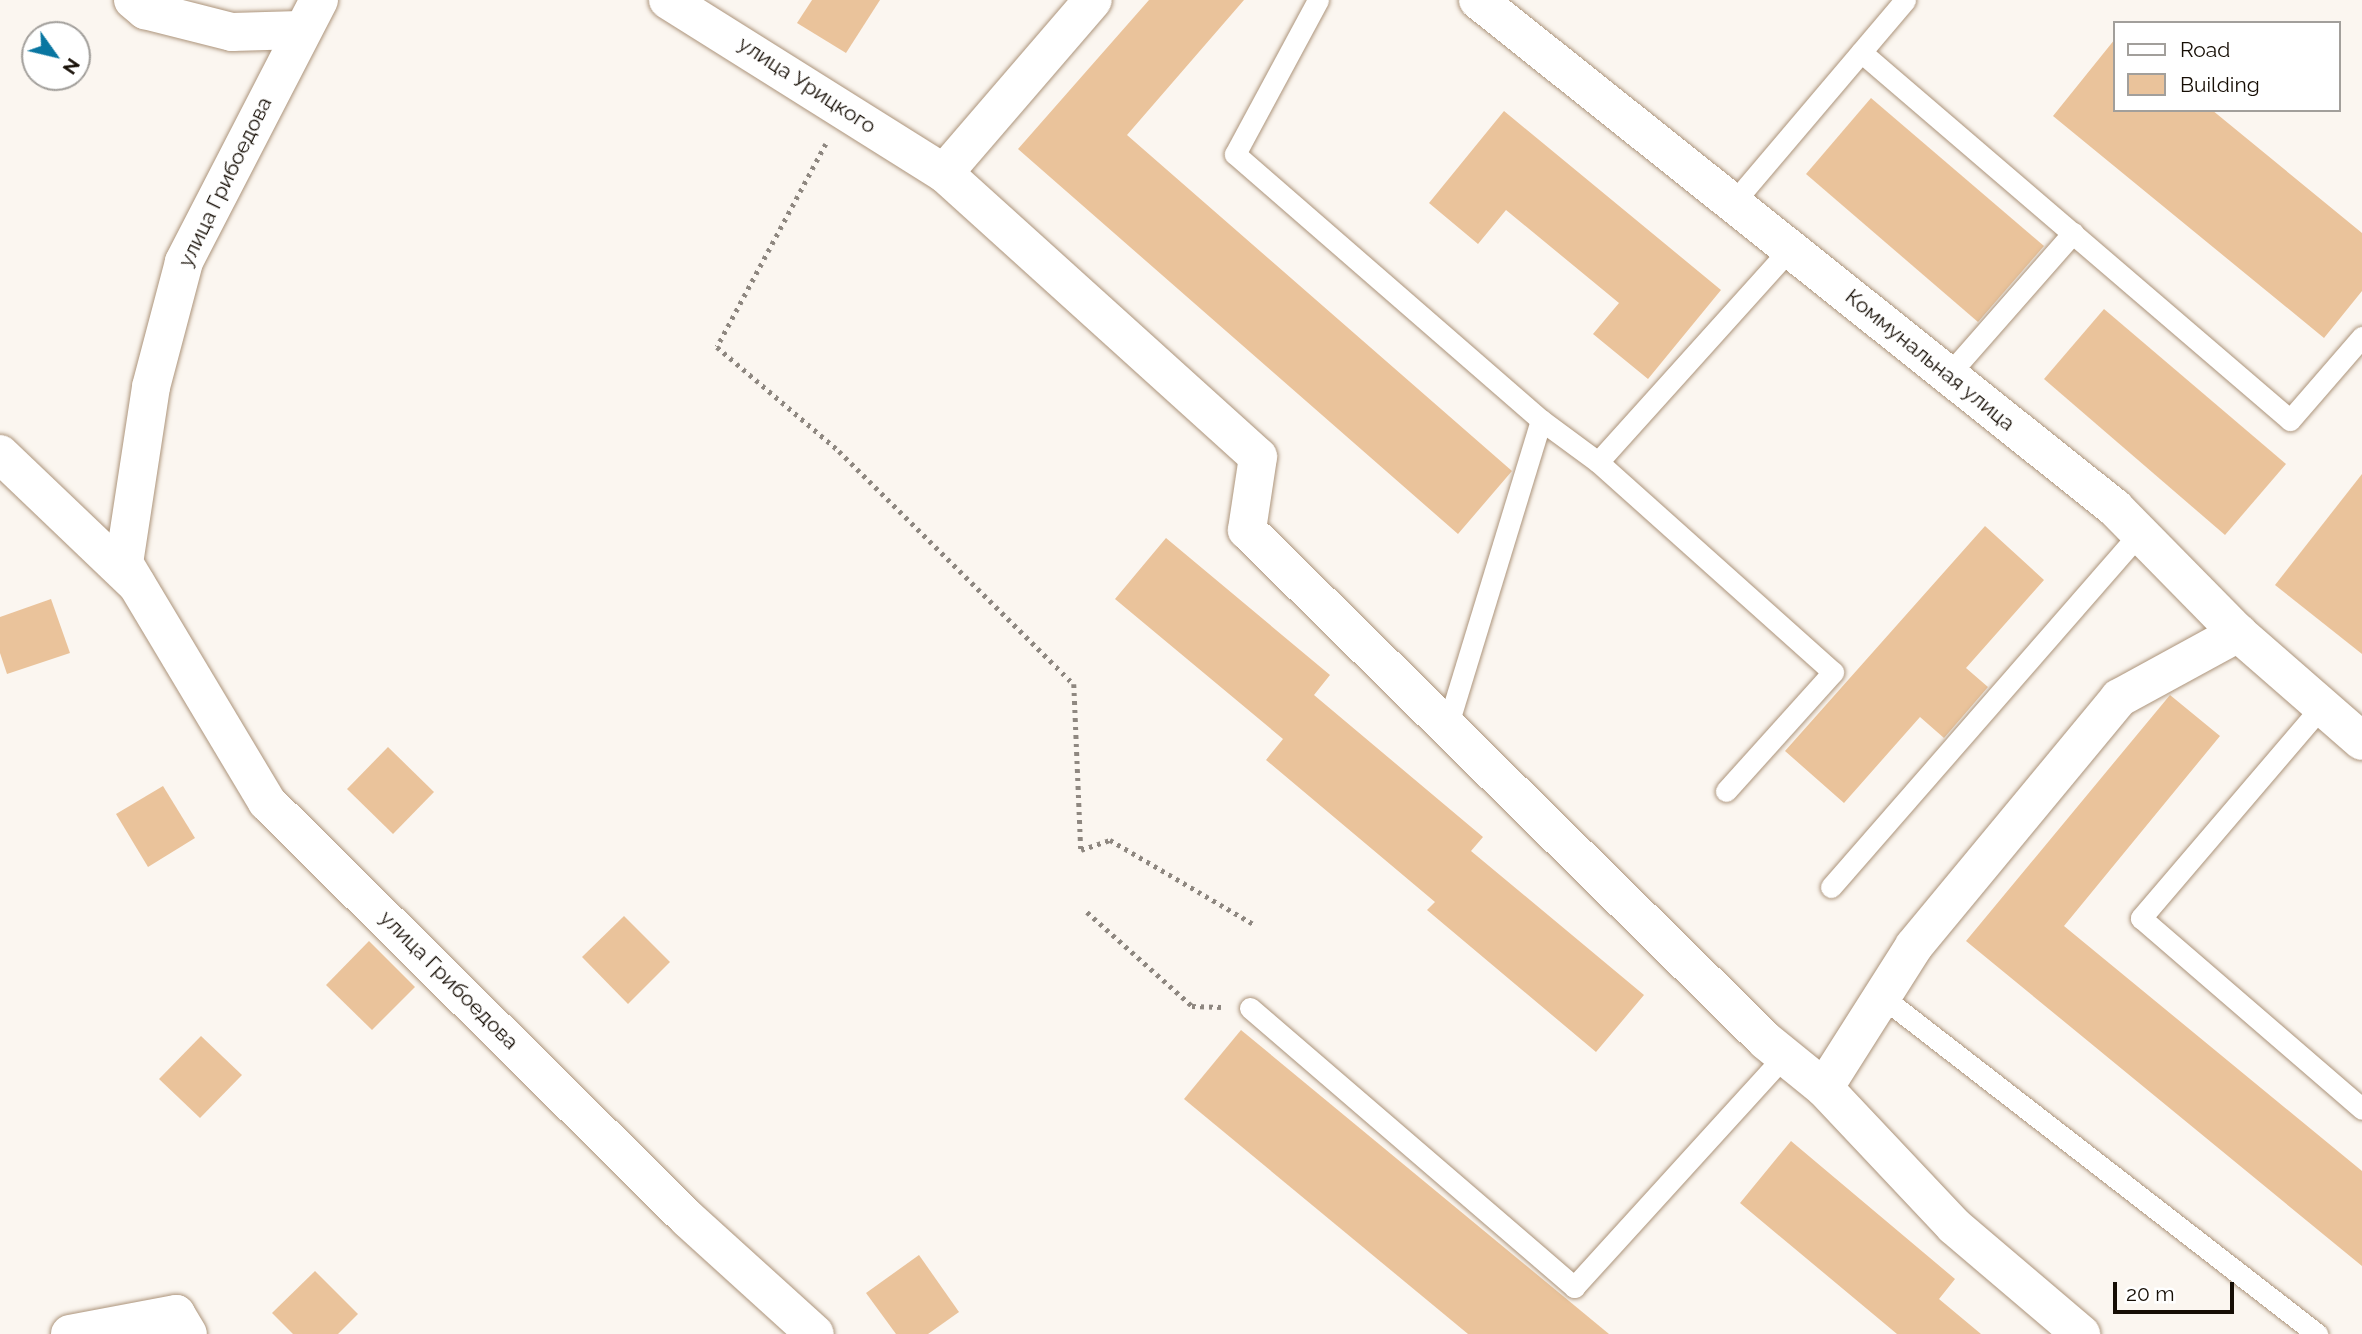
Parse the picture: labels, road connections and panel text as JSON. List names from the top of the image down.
{
  "streets": {
    "street": ["улица Урицкого", "улица Грибоедова", "Коммунальная улица"]
  },
  "legend": ["Road", "Building"],
  "scale_bar": "20 m",
  "north": "bottom right"
}
